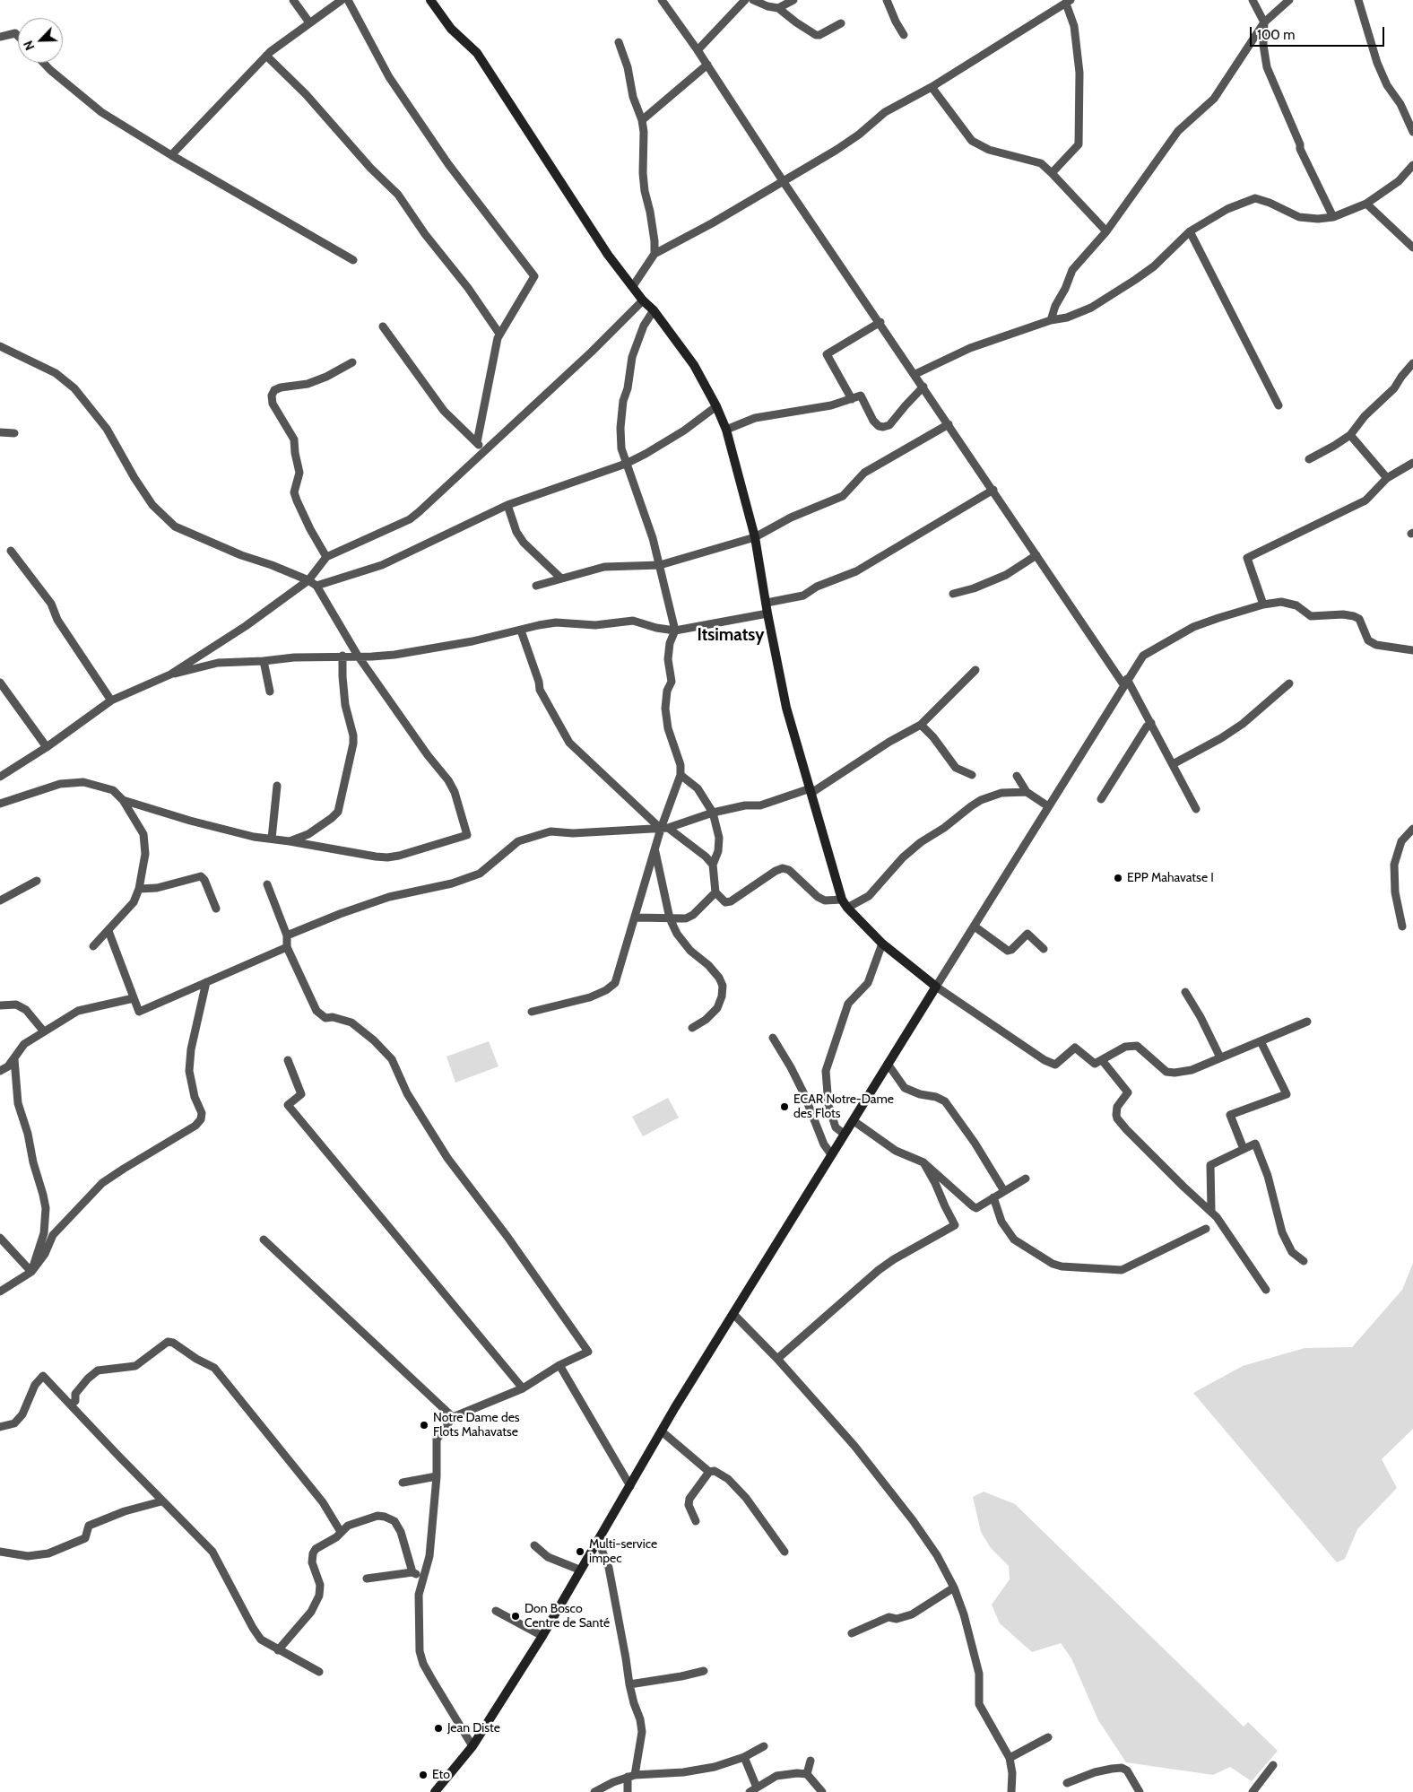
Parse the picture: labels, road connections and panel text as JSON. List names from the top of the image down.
{
  "districts": ["Itsimatsy"],
  "places": [
    "EPP Mahavatse I",
    "ECAR Notre-Dame des Flots",
    "Notre Dame des Flots Mahavatse",
    "Multi-service impec",
    "Don Bosco Centre de Santé",
    "Jean Diste",
    "Eto"
  ],
  "scale_bar": "100 m",
  "north": "bottom left"
}
